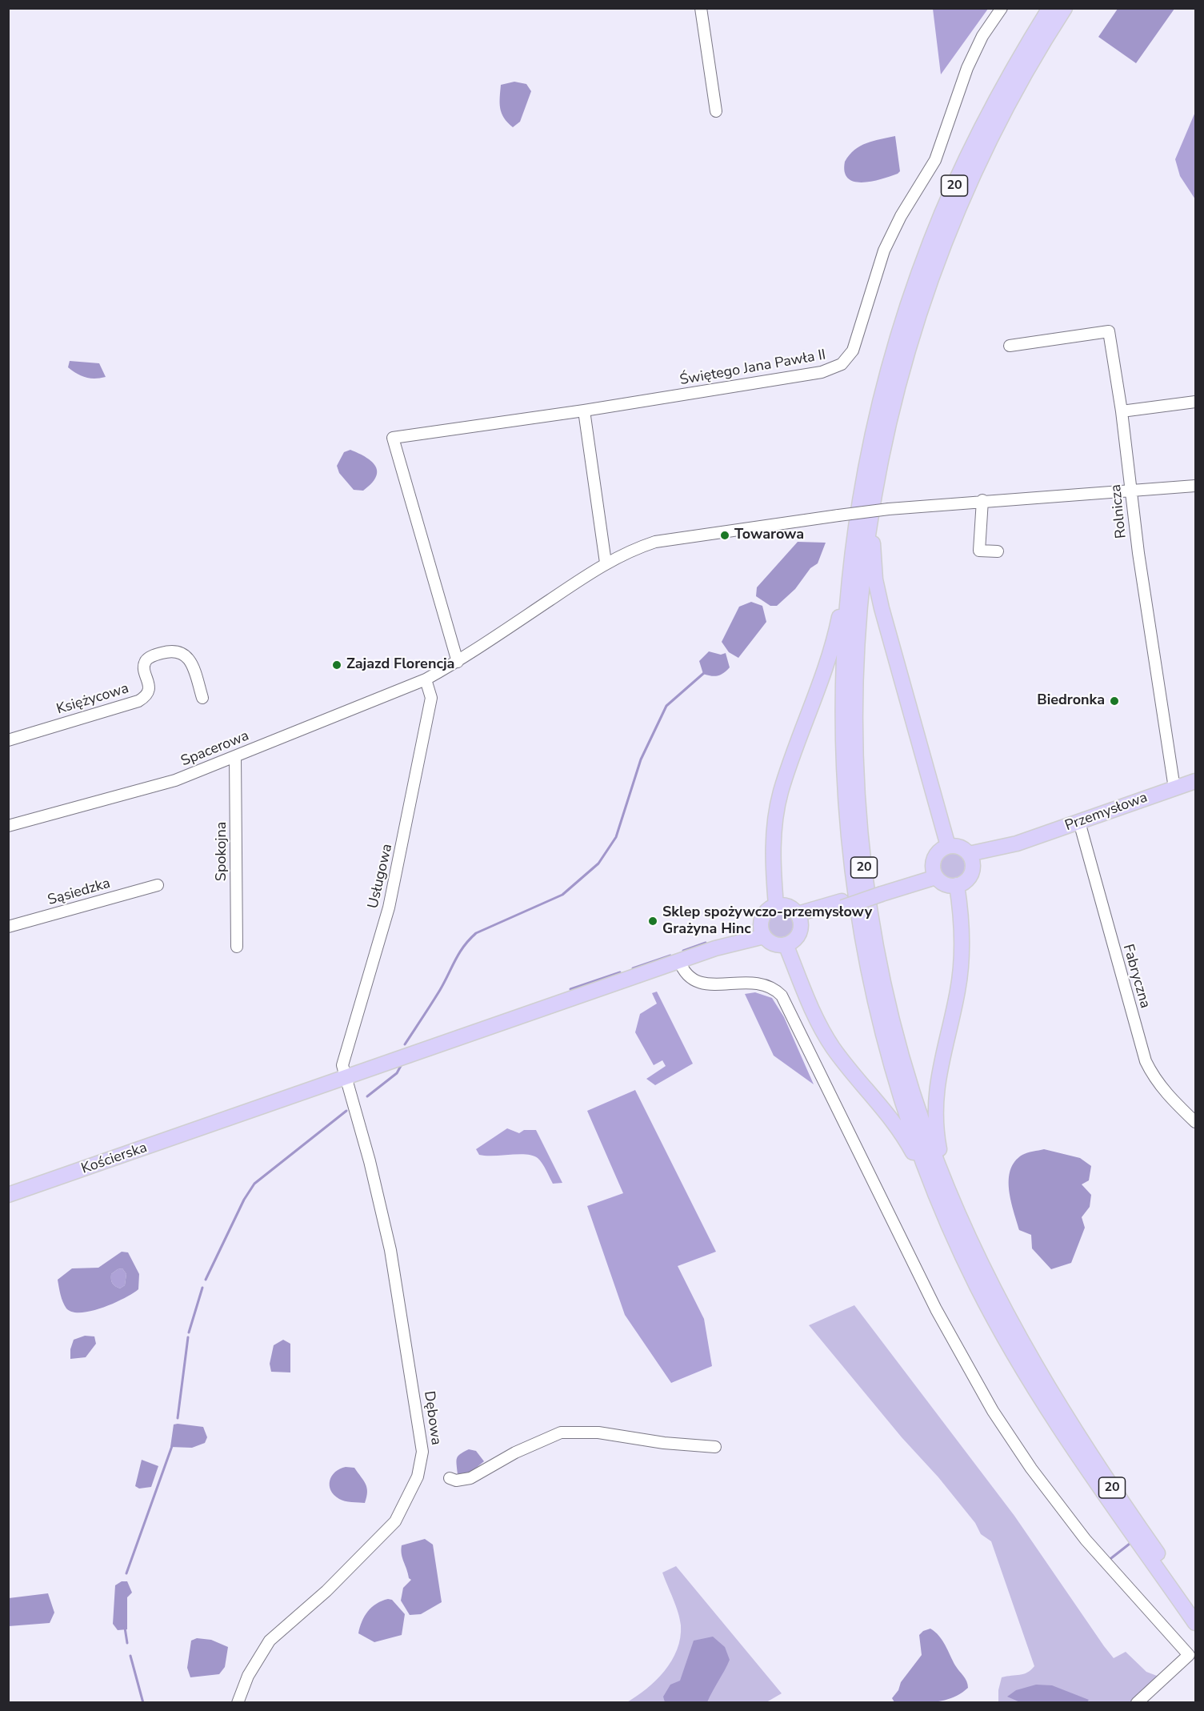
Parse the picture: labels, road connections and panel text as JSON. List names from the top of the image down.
{
  "streets": {
    "main road": ["20", "Przemysłowa", "Kościerska"],
    "street": [
      "Świętego Jana Pawła II",
      "Rolnicza",
      "Księżycowa",
      "Spacerowa",
      "Spokojna",
      "Usługowa",
      "Sąsiedzka",
      "Fabryczna",
      "Dębowa"
    ]
  },
  "crossings": [
    ["Rolnicza", "Przemysłowa"],
    ["Spacerowa", "Spokojna"],
    ["Spacerowa", "Usługowa"],
    ["Przemysłowa", "Fabryczna"],
    ["Usługowa", "Kościerska"],
    ["Usługowa", "Dębowa"],
    ["Kościerska", "Dębowa"]
  ],
  "places": [
    "Towarowa",
    "Zajazd Florencja",
    "Biedronka",
    "Sklep spożywczo-przemysłowy Grażyna Hinc"
  ]
}
